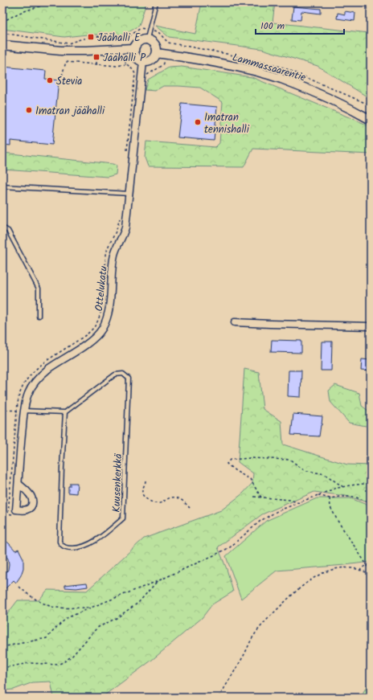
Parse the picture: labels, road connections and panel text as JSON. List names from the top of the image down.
{
  "streets": {
    "street": ["Lammassaarentie", "Ottelukatu"],
    "lane": ["Kuusenkerkkä"]
  },
  "crossings": [
    ["Lammassaarentie", "Ottelukatu"]
  ],
  "places": {
    "transit": ["Jäähalli E", "Jäähalli P"],
    "other": ["Stevia", "Imatran jäähalli", "Imatran tennishalli"]
  },
  "scale_bar": "100 m"
}
